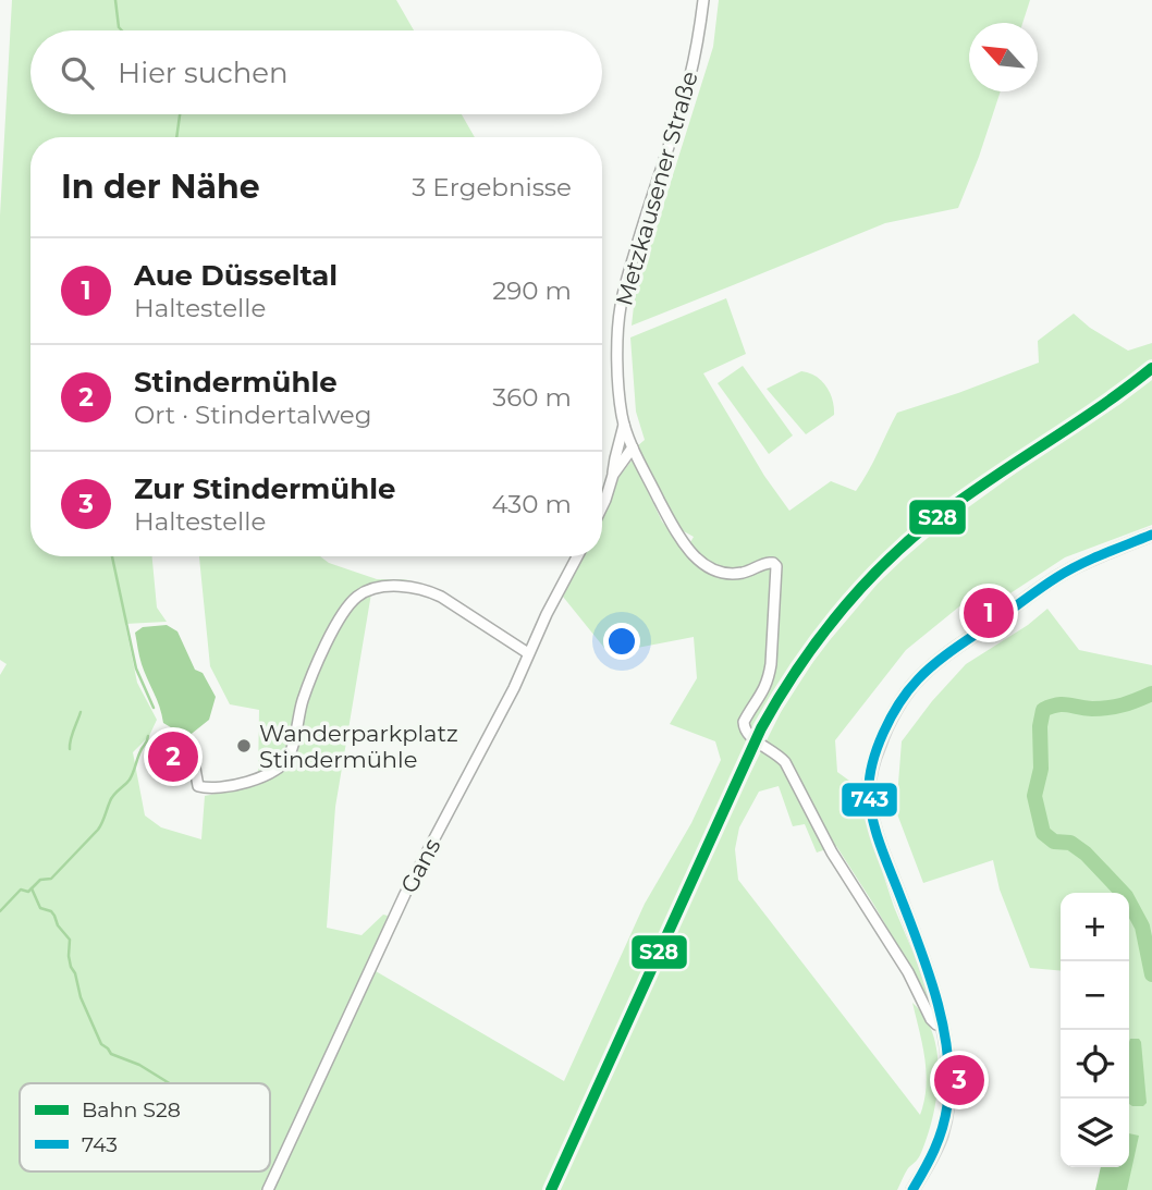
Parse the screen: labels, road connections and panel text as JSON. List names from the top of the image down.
{
  "streets": {
    "street": ["Metzkausener Straße", "Gans"]
  },
  "places": ["Wanderparkplatz Stindermühle"],
  "lines": ["rail line S28", "transit line 743"],
  "legend": ["Bahn S28", "743"],
  "north": "top left",
  "page": {
    "search": "Hier suchen",
    "heading": ["In der Nähe", "3 Ergebnisse"],
    "list": [
      {
        "mark": "1",
        "name": "Aue Düsseltal",
        "note": "Haltestelle",
        "value": "290 m"
      },
      {
        "mark": "2",
        "name": "Stindermühle",
        "note": "Ort · Stindertalweg",
        "value": "360 m"
      },
      {
        "mark": "3",
        "name": "Zur Stindermühle",
        "note": "Haltestelle",
        "value": "430 m"
      }
    ],
    "pins": ["1", "2", "3"],
    "map_buttons": ["+", "−"]
  }
}
